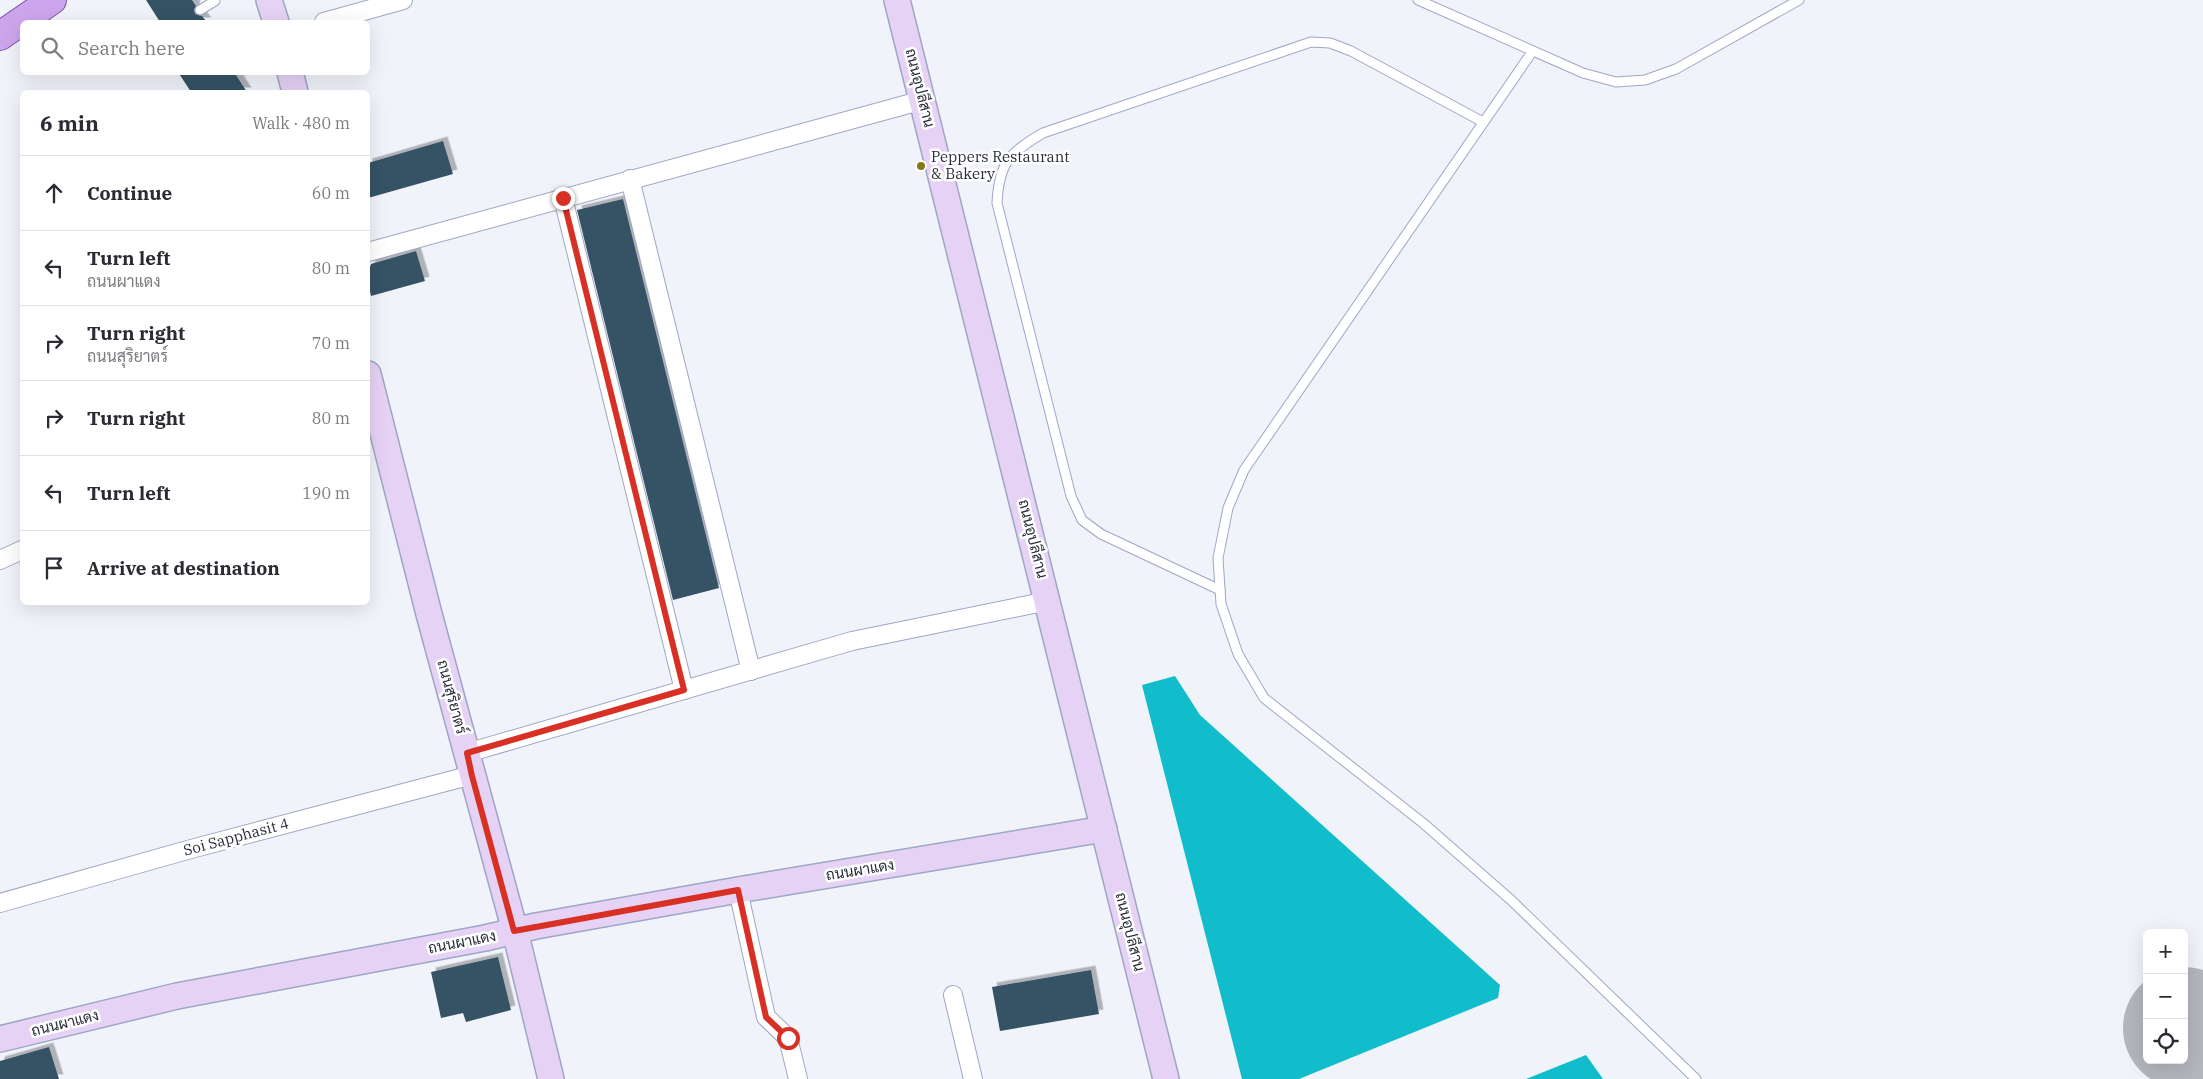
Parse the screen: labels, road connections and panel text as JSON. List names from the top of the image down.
{
  "streets": {
    "street": [
      "ถนนอุปลีสาน",
      "ถนนสุริยาตร์",
      "Soi Sapphasit 4",
      "ถนนผาแดง"
    ]
  },
  "crossings": [
    ["ถนนอุปลีสาน", "Soi Sapphasit 4"],
    ["ถนนอุปลีสาน", "ถนนผาแดง"],
    ["ถนนสุริยาตร์", "Soi Sapphasit 4"],
    ["ถนนสุริยาตร์", "ถนนผาแดง"]
  ],
  "places": ["Peppers Restaurant & Bakery"],
  "page": {
    "search": "Search here",
    "heading": ["6 min", "Walk · 480 m"],
    "list": [
      ["Continue", "60 m"],
      ["Turn left", "ถนนผาแดง", "80 m"],
      ["Turn right", "ถนนสุริยาตร์", "70 m"],
      ["Turn right", "80 m"],
      ["Turn left", "190 m"],
      "Arrive at destination"
    ],
    "map_buttons": ["+", "−"]
  }
}
